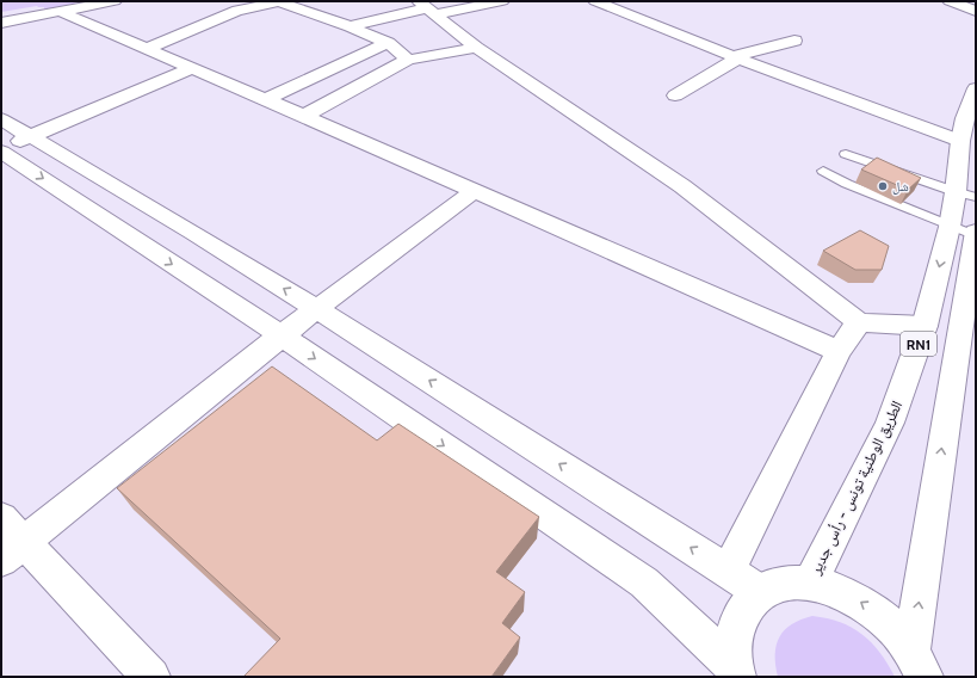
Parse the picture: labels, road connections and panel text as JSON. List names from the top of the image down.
{
  "streets": {
    "street": ["RN1", "الطريق الوطنية تونس - رأس جدير"]
  },
  "crossings": [
    ["RN1", "الطريق الوطنية تونس - رأس جدير"]
  ],
  "places": ["شل"]
}
